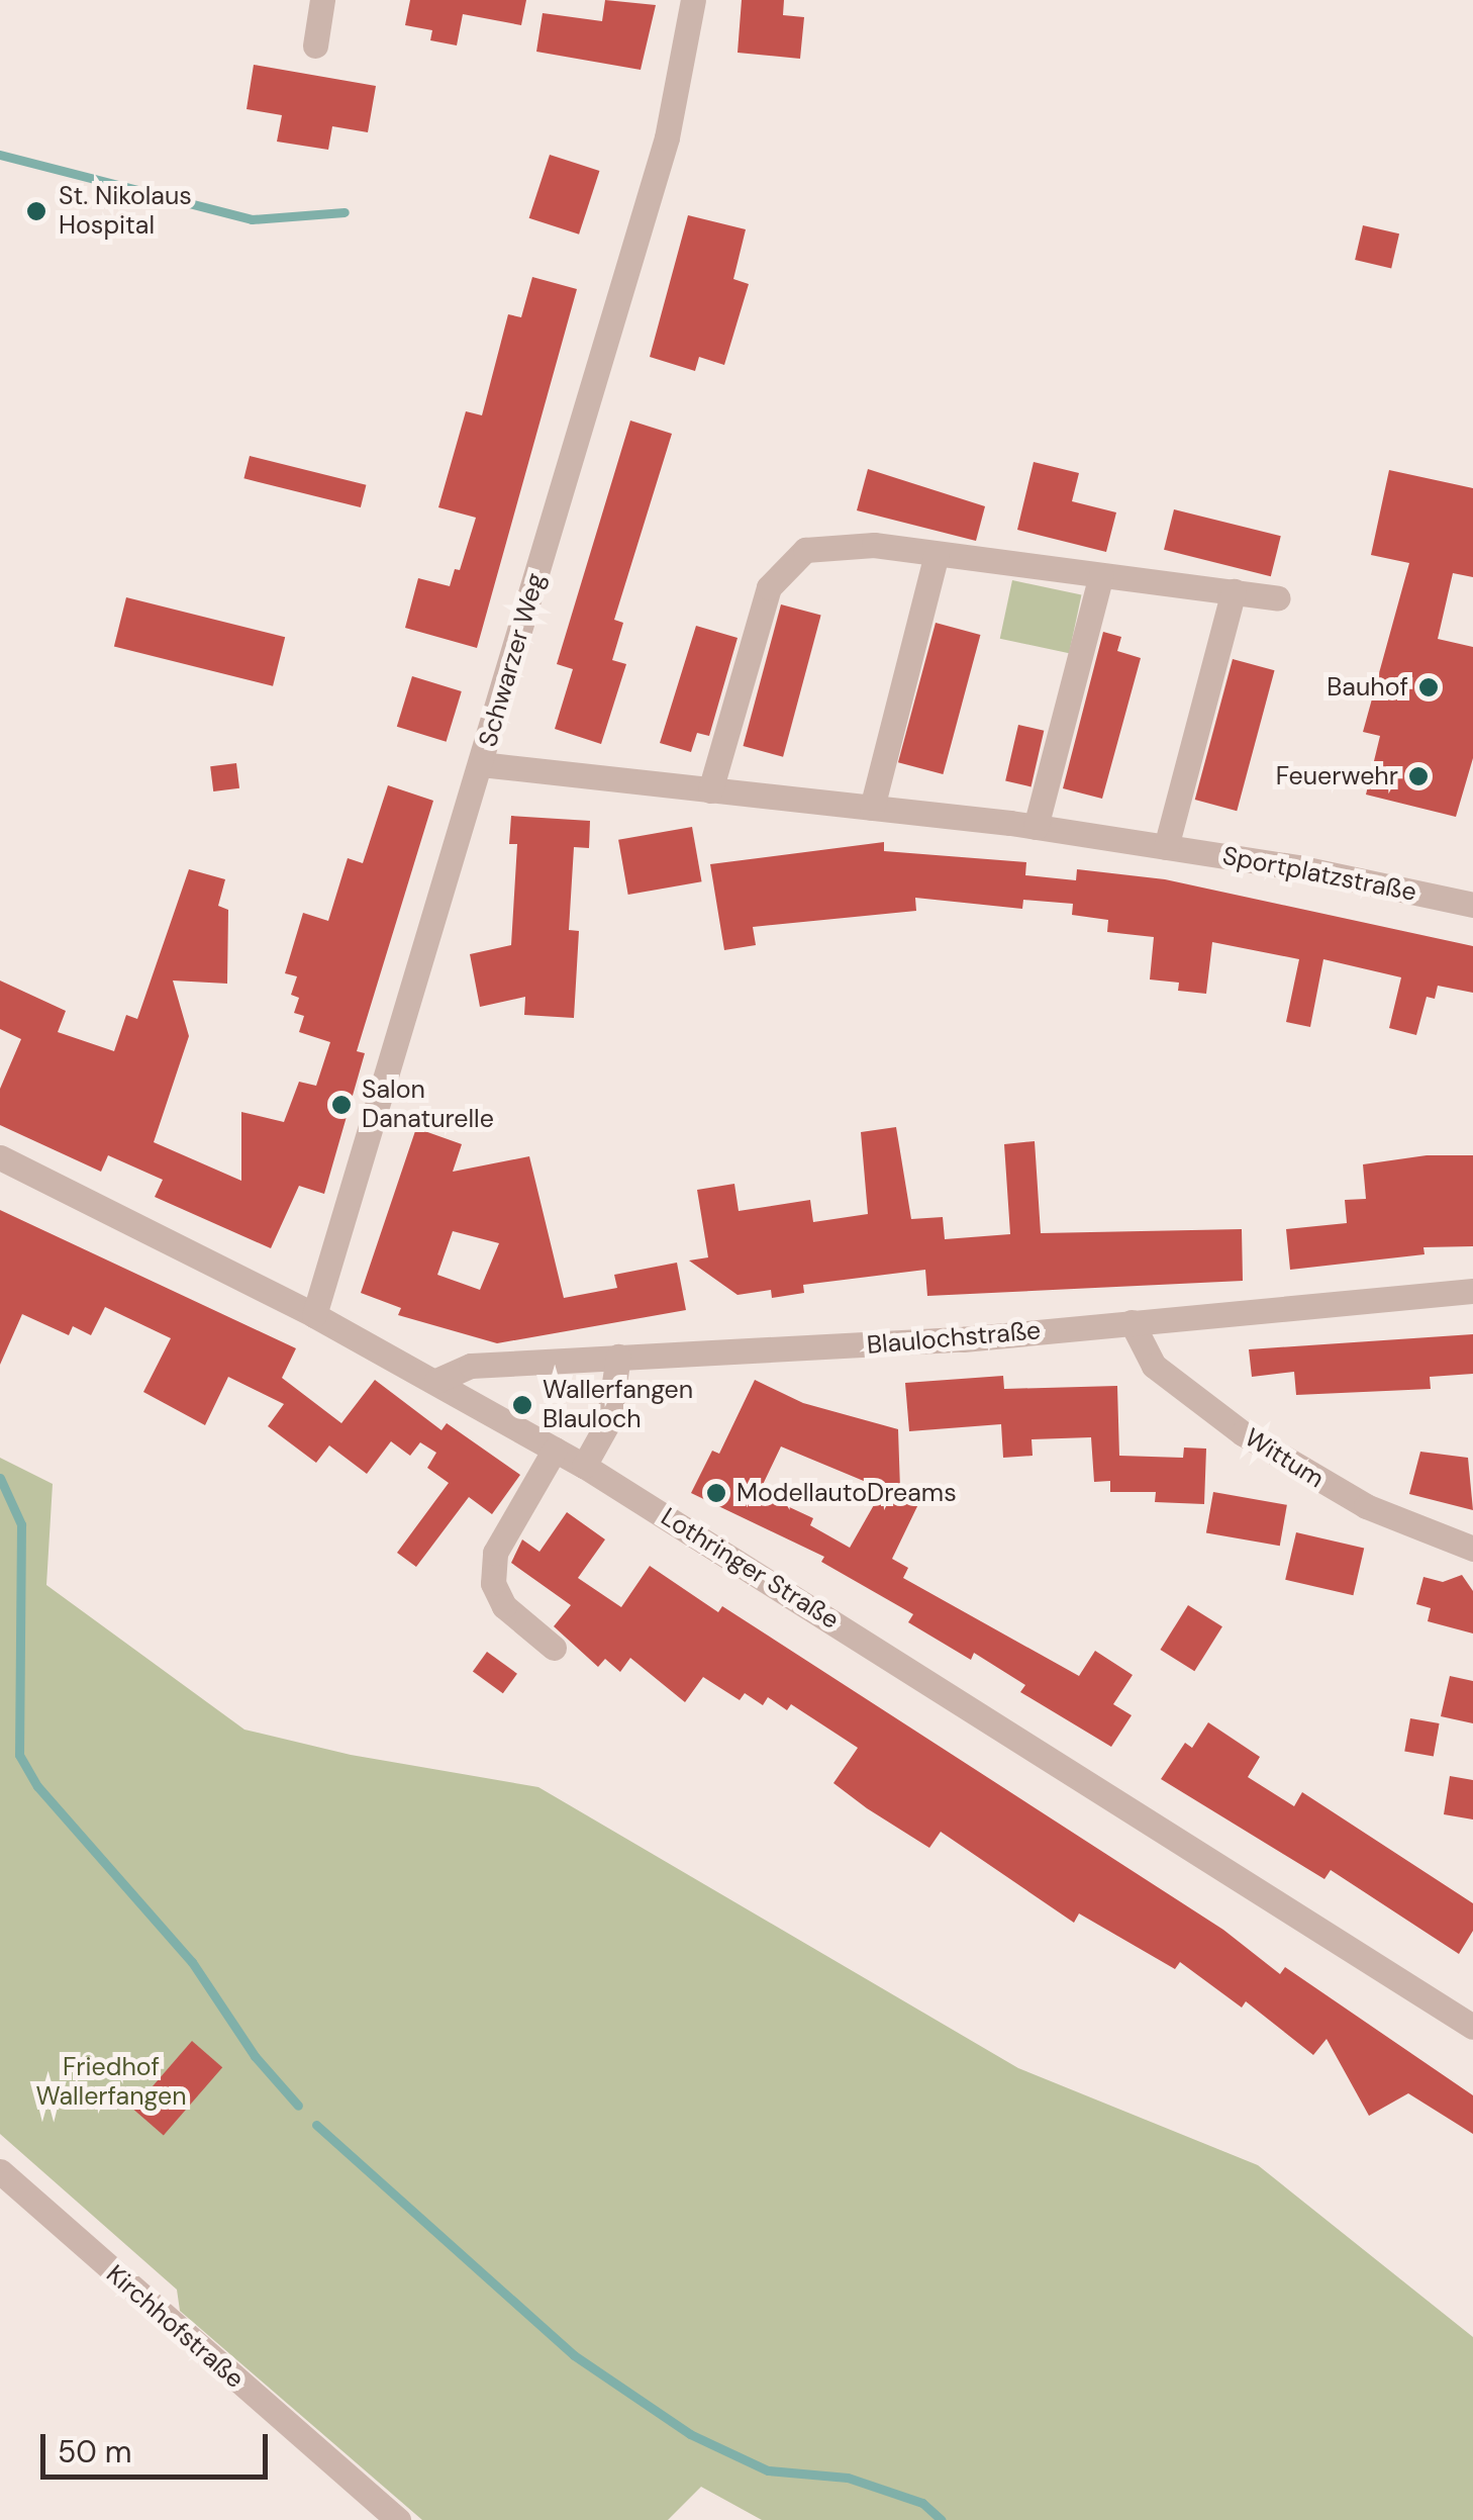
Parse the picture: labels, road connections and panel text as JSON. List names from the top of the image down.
{
  "streets": {
    "street": [
      "Schwarzer Weg",
      "Sportplatzstraße",
      "Blaulochstraße",
      "Wittum",
      "Lothringer Straße",
      "Kirchhofstraße"
    ]
  },
  "crossings": [
    ["Schwarzer Weg", "Sportplatzstraße"],
    ["Schwarzer Weg", "Lothringer Straße"],
    ["Blaulochstraße", "Wittum"],
    ["Blaulochstraße", "Lothringer Straße"]
  ],
  "parks": ["Friedhof Wallerfangen"],
  "places": [
    "St. Nikolaus Hospital",
    "Bauhof",
    "Feuerwehr",
    "Salon Danaturelle",
    "Wallerfangen Blauloch",
    "ModellautoDreams"
  ],
  "scale_bar": "50 m"
}
